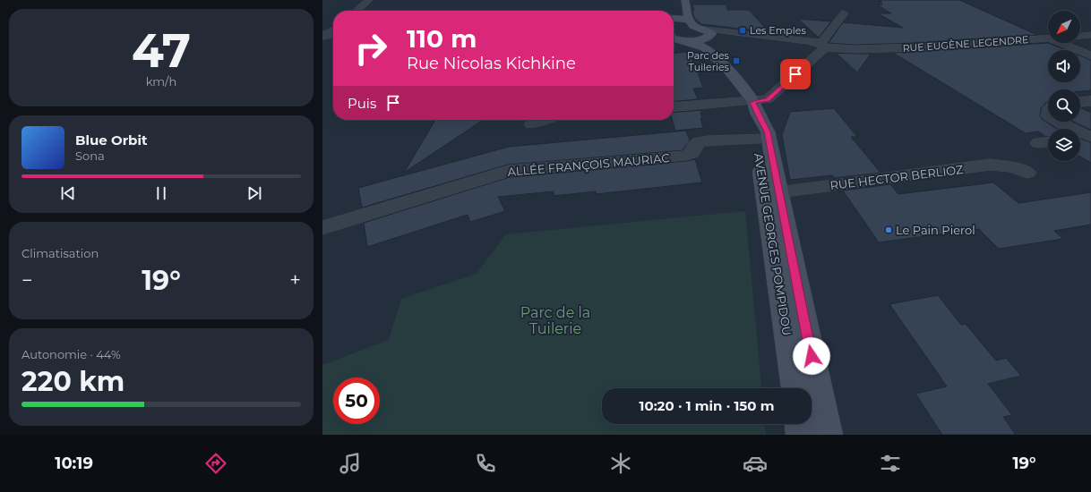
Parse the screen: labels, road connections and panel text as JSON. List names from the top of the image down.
{
  "streets": {
    "main road": ["AVENUE GEORGES POMPIDOU"],
    "street": ["RUE EUGÈNE LEGENDRE", "ALLÉE FRANÇOIS MAURIAC", "RUE HECTOR BERLIOZ"]
  },
  "crossings": [
    ["RUE EUGÈNE LEGENDRE", "AVENUE GEORGES POMPIDOU"],
    ["ALLÉE FRANÇOIS MAURIAC", "AVENUE GEORGES POMPIDOU"],
    ["RUE HECTOR BERLIOZ", "AVENUE GEORGES POMPIDOU"]
  ],
  "parks": ["Parc de la Tuilerie"],
  "places": {
    "transit": ["Les Emples", "Parc des Tuileries"],
    "other": ["Le Pain Pierol"]
  },
  "north": "bottom left",
  "page": {
    "tile": [
      ["47", "km/h"],
      "Climatisation",
      ["Autonomie · 44%", "220 km"]
    ],
    "turn": ["110 m", "Rue Nicolas Kichkine"],
    "then": "Puis",
    "song": ["Blue Orbit", "Sona"],
    "heat": ["−", "19°", "+"],
    "limit": "50",
    "trip": "10:20 · 1 min · 150 m",
    "tabs": ["10:19", "19°"]
  }
}
